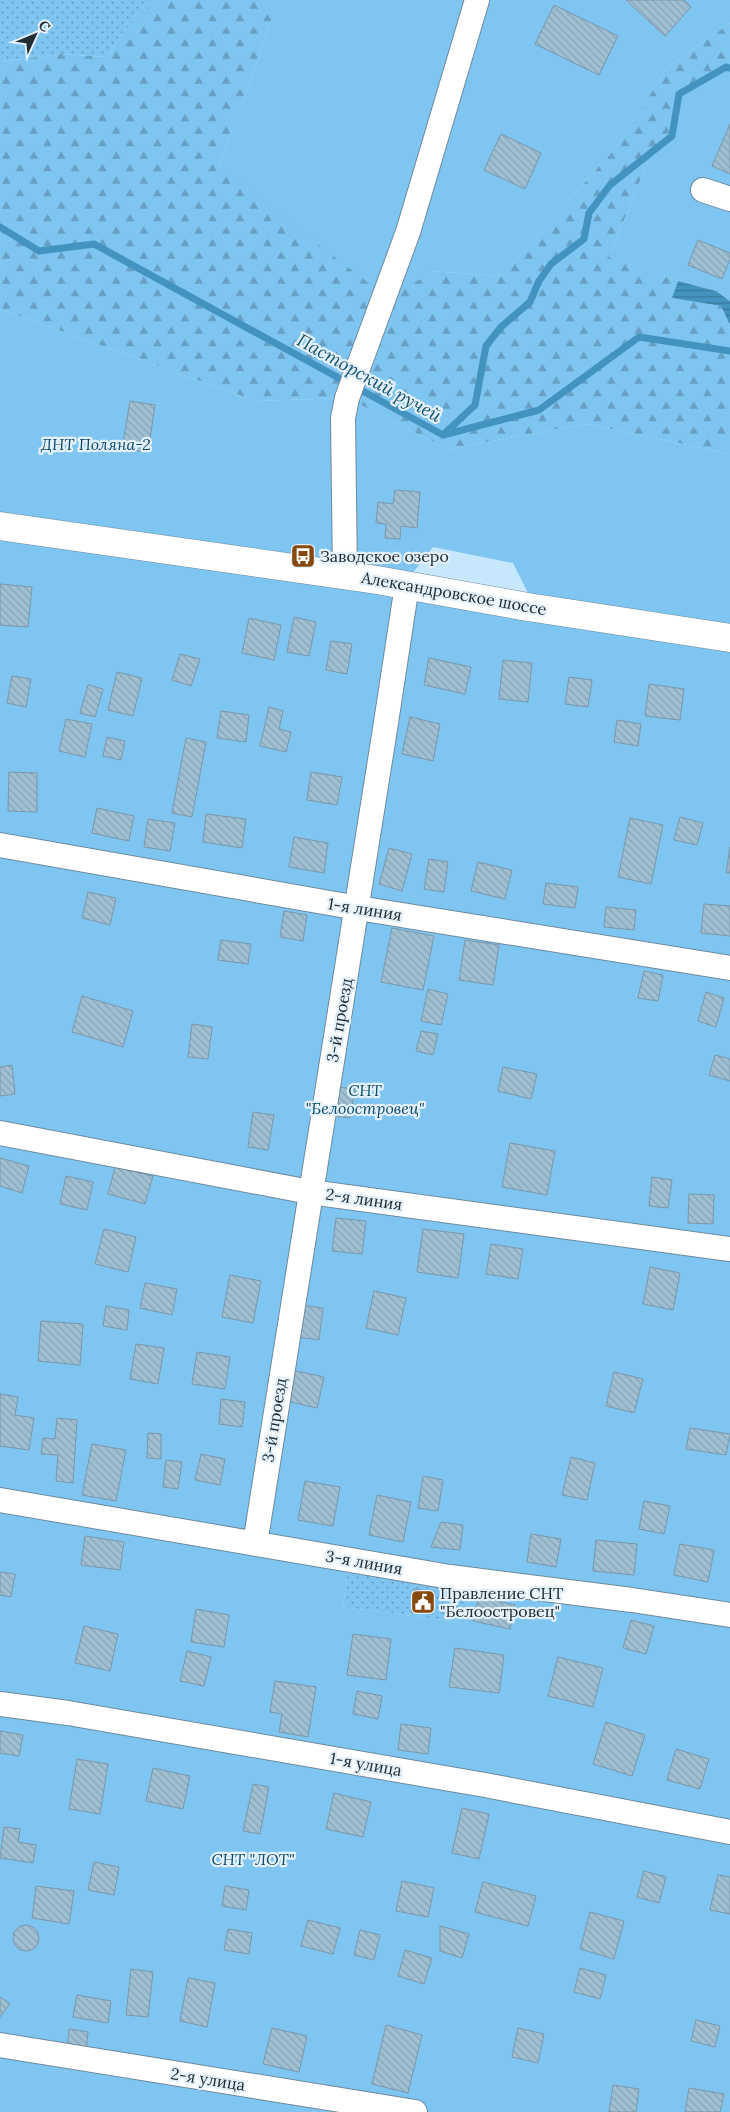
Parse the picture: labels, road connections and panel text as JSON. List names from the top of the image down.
{
  "streets": {
    "street": [
      "Александровское шоссе",
      "1-я линия",
      "3-й проезд",
      "2-я линия",
      "3-я линия",
      "1-я улица",
      "2-я улица"
    ]
  },
  "crossings": [
    ["Александровское шоссе", "3-й проезд"],
    ["1-я линия", "3-й проезд"],
    ["3-й проезд", "2-я линия"],
    ["3-й проезд", "3-я линия"]
  ],
  "water": ["Пасторский ручей"],
  "parks": ["ДНТ Поляна-2", "СНТ \"Белоостровец\"", "СНТ \"ЛОТ\""],
  "places": {
    "bus stop": ["Заводское озеро"],
    "public building": ["Правление СНТ \"Белоостровец\""]
  },
  "north": "top right"
}
